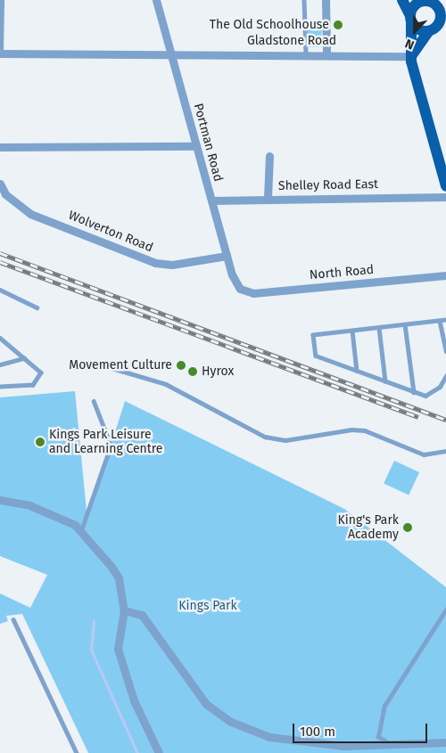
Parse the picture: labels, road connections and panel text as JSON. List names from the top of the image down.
{
  "streets": {
    "street": [
      "Gladstone Road",
      "Portman Road",
      "Shelley Road East",
      "Wolverton Road",
      "North Road"
    ]
  },
  "crossings": [
    ["Gladstone Road", "Portman Road"],
    ["Portman Road", "Shelley Road East"],
    ["Portman Road", "Wolverton Road"],
    ["Portman Road", "North Road"]
  ],
  "parks": ["Kings Park"],
  "places": [
    "The Old Schoolhouse",
    "Movement Culture",
    "Hyrox",
    "Kings Park Leisure and Learning Centre",
    "King's Park Academy"
  ],
  "scale_bar": "100 m",
  "north": "bottom"
}
